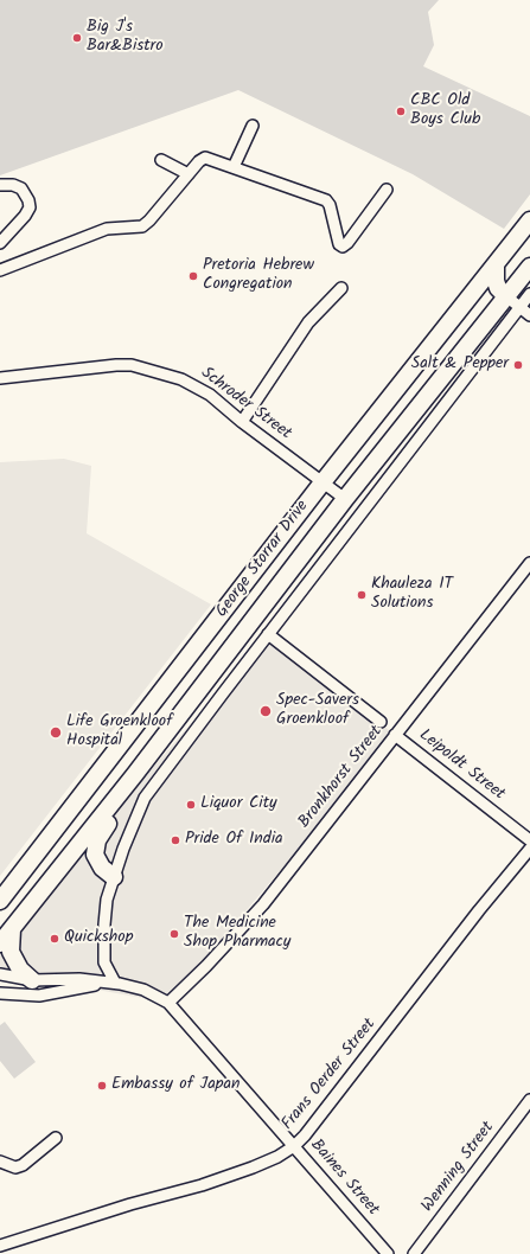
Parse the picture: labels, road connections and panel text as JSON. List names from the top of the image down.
{
  "streets": {
    "main road": ["George Storrar Drive"],
    "street": [
      "Schroder Street",
      "Leipoldt Street",
      "Bronkhorst Street",
      "Frans Oerder Street",
      "Wenning Street",
      "Baines Street"
    ]
  },
  "crossings": [
    ["Schroder Street", "George Storrar Drive"],
    ["George Storrar Drive", "Baines Street"],
    ["Leipoldt Street", "Bronkhorst Street"],
    ["Bronkhorst Street", "Baines Street"],
    ["Frans Oerder Street", "Baines Street"]
  ],
  "places": [
    "Big J's Bar&Bistro",
    "CBC Old Boys Club",
    "Pretoria Hebrew Congregation",
    "Salt & Pepper",
    "Khauleza IT Solutions",
    "Spec-Savers Groenkloof",
    "Life Groenkloof Hospital",
    "Liquor City",
    "Pride Of India",
    "The Medicine Shop Pharmacy",
    "Quickshop",
    "Embassy of Japan"
  ]
}
